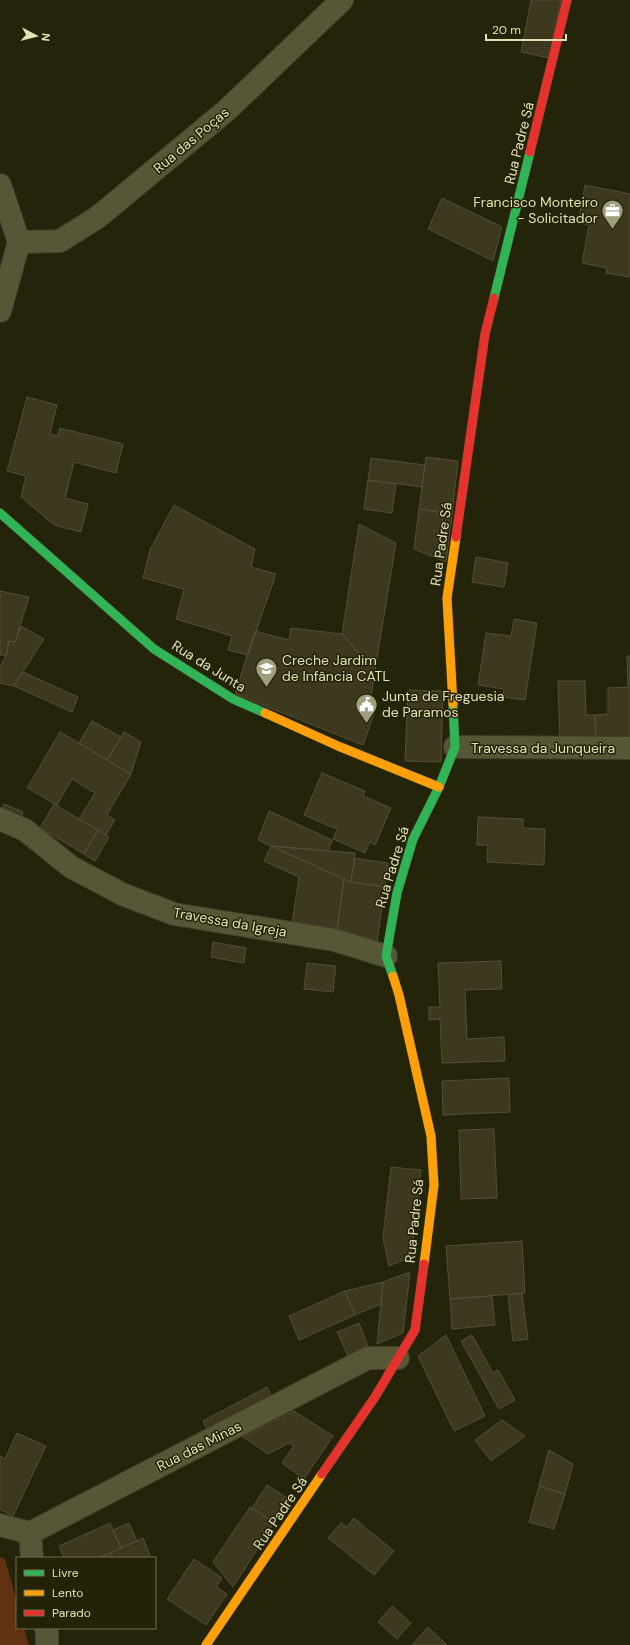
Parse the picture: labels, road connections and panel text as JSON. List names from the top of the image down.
{
  "streets": {
    "street": [
      "Rua das Poças",
      "Rua Padre Sá",
      "Rua da Junta",
      "Travessa da Junqueira",
      "Travessa da Igreja",
      "Rua das Minas"
    ]
  },
  "crossings": [
    ["Rua Padre Sá", "Rua da Junta"],
    ["Rua Padre Sá", "Travessa da Junqueira"],
    ["Rua Padre Sá", "Travessa da Igreja"],
    ["Rua Padre Sá", "Rua das Minas"]
  ],
  "places": {
    "office": ["Francisco Monteiro - Solicitador"],
    "school or university": ["Creche Jardim de Infância CATL"],
    "public building": ["Junta de Freguesia de Paramos"]
  },
  "legend": ["Livre", "Lento", "Parado"],
  "scale_bar": "20 m",
  "north": "right"
}
